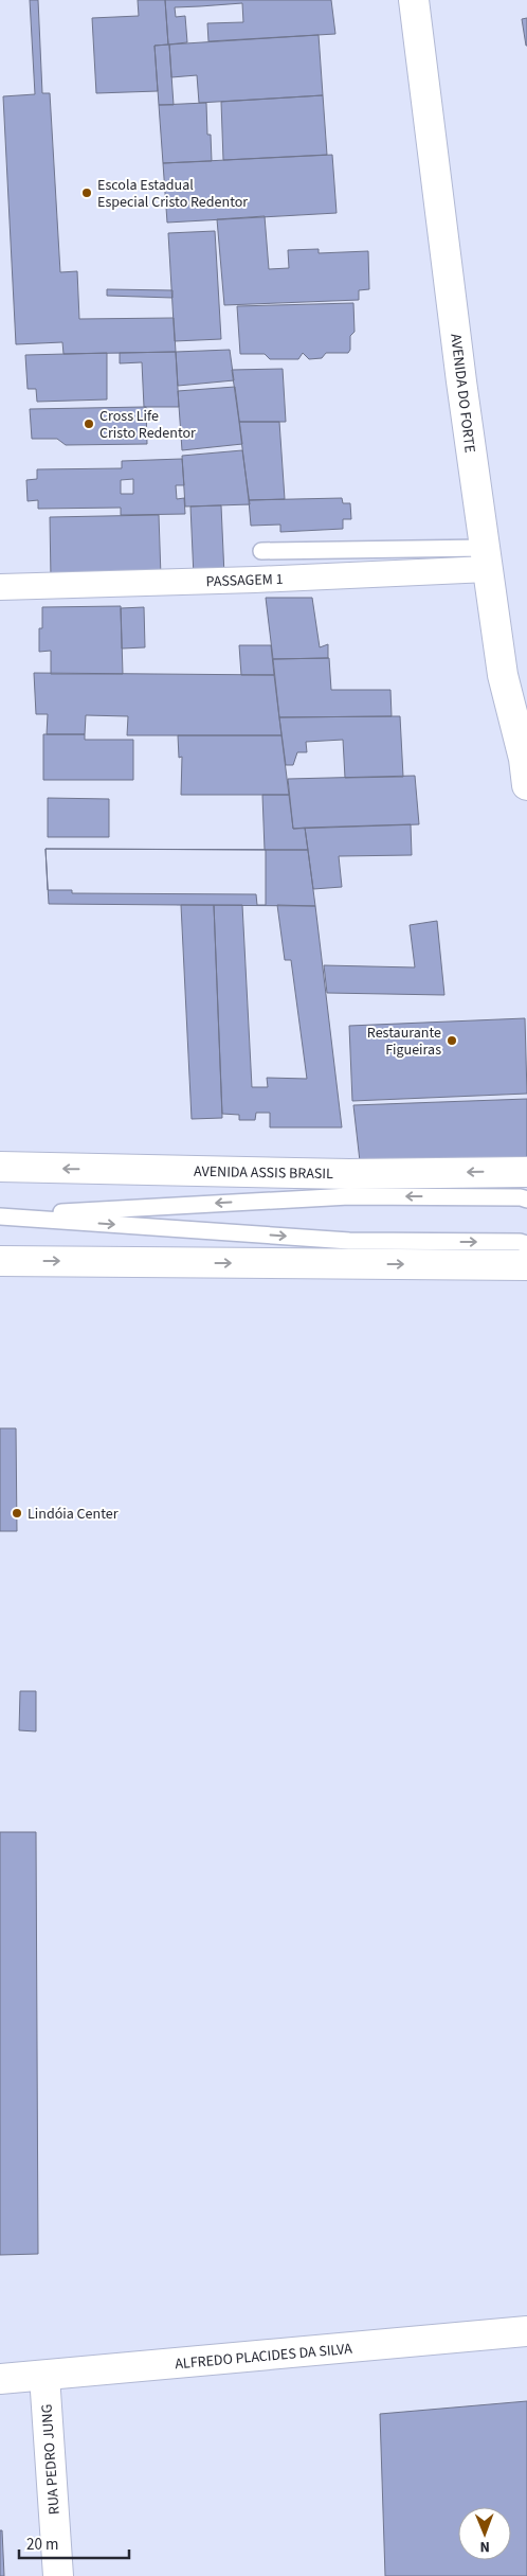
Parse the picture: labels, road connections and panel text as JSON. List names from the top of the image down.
{
  "streets": {
    "main road": [
      "AVENIDA DO FORTE",
      "AVENIDA ASSIS BRASIL",
      "ALFREDO PLACIDES DA SILVA",
      "RUA PEDRO JUNG"
    ],
    "street": ["PASSAGEM 1"]
  },
  "crossings": [
    ["AVENIDA DO FORTE", "PASSAGEM 1"],
    ["ALFREDO PLACIDES DA SILVA", "RUA PEDRO JUNG"]
  ],
  "places": [
    "Escola Estadual Especial Cristo Redentor",
    "Cross Life Cristo Redentor",
    "Restaurante Figueiras",
    "Lindóia Center"
  ],
  "scale_bar": "20 m",
  "north": "bottom"
}
